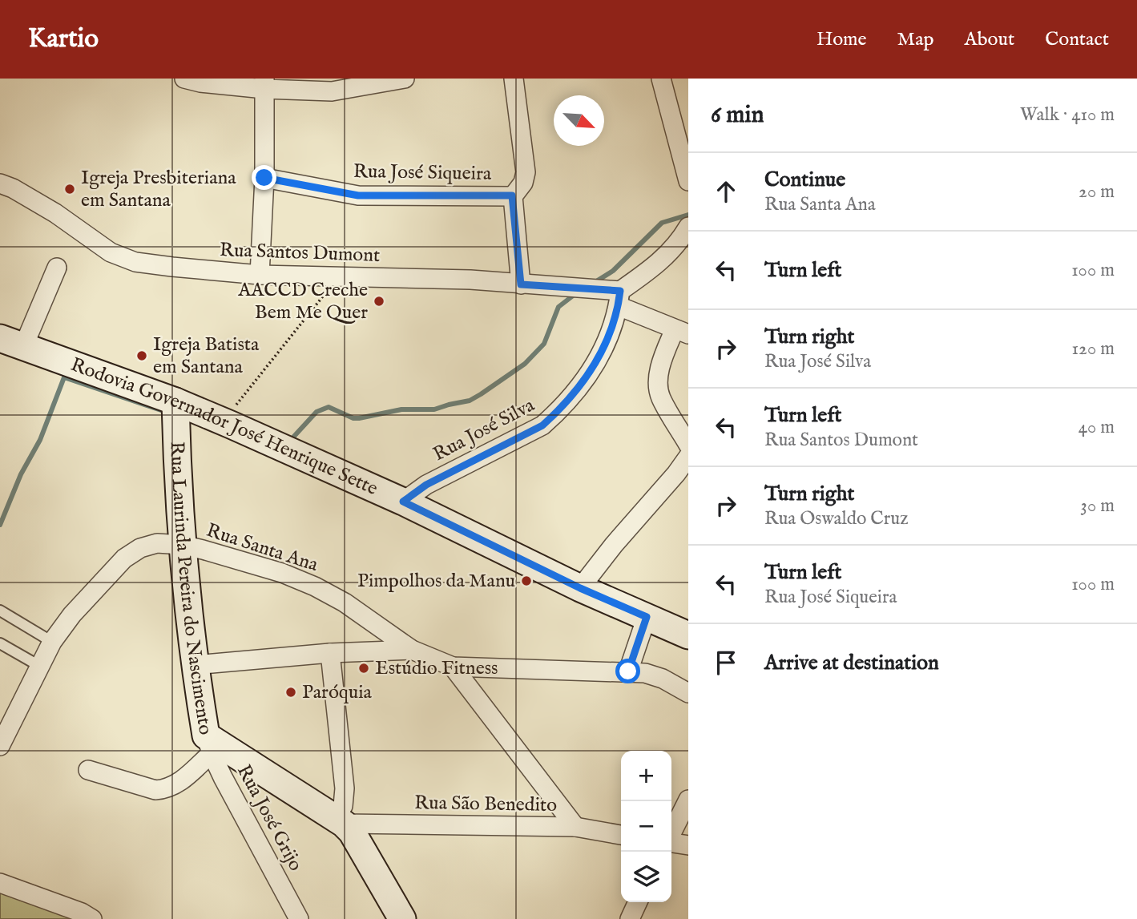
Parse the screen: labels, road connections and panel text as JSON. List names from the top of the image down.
{
  "streets": {
    "main road": ["Rodovia Governador José Henrique Sette", "Rua Laurinda Pereira do Nascimento"],
    "street": [
      "Rua José Siqueira",
      "Rua Santos Dumont",
      "Rua José Silva",
      "Rua Santa Ana",
      "Rua São Benedito",
      "Rua José Grijo"
    ]
  },
  "crossings": [
    ["Rua Santos Dumont", "Rua José Silva"],
    ["Rodovia Governador José Henrique Sette", "Rua José Silva"],
    ["Rodovia Governador José Henrique Sette", "Rua Laurinda Pereira do Nascimento"],
    ["Rua Santa Ana", "Rua Laurinda Pereira do Nascimento"],
    ["Rua Laurinda Pereira do Nascimento", "Rua São Benedito"],
    ["Rua Laurinda Pereira do Nascimento", "Rua José Grijo"]
  ],
  "places": [
    "Igreja Presbiteriana em Santana",
    "AACCD Creche Bem Me Quer",
    "Igreja Batista em Santana",
    "Pimpolhos da Manu",
    "Estúdio Fitness",
    "Paróquia"
  ],
  "north": "bottom right",
  "page": {
    "header": "Kartio",
    "nav": [
      "Home",
      "Map",
      "About",
      "Contact"
    ],
    "heading": ["6 min", "Walk · 410 m"],
    "list": [
      ["Continue", "Rua Santa Ana", "20 m"],
      ["Turn left", "100 m"],
      ["Turn right", "Rua José Silva", "120 m"],
      ["Turn left", "Rua Santos Dumont", "40 m"],
      ["Turn right", "Rua Oswaldo Cruz", "30 m"],
      ["Turn left", "Rua José Siqueira", "100 m"],
      "Arrive at destination"
    ],
    "map_buttons": ["+", "−"]
  }
}
